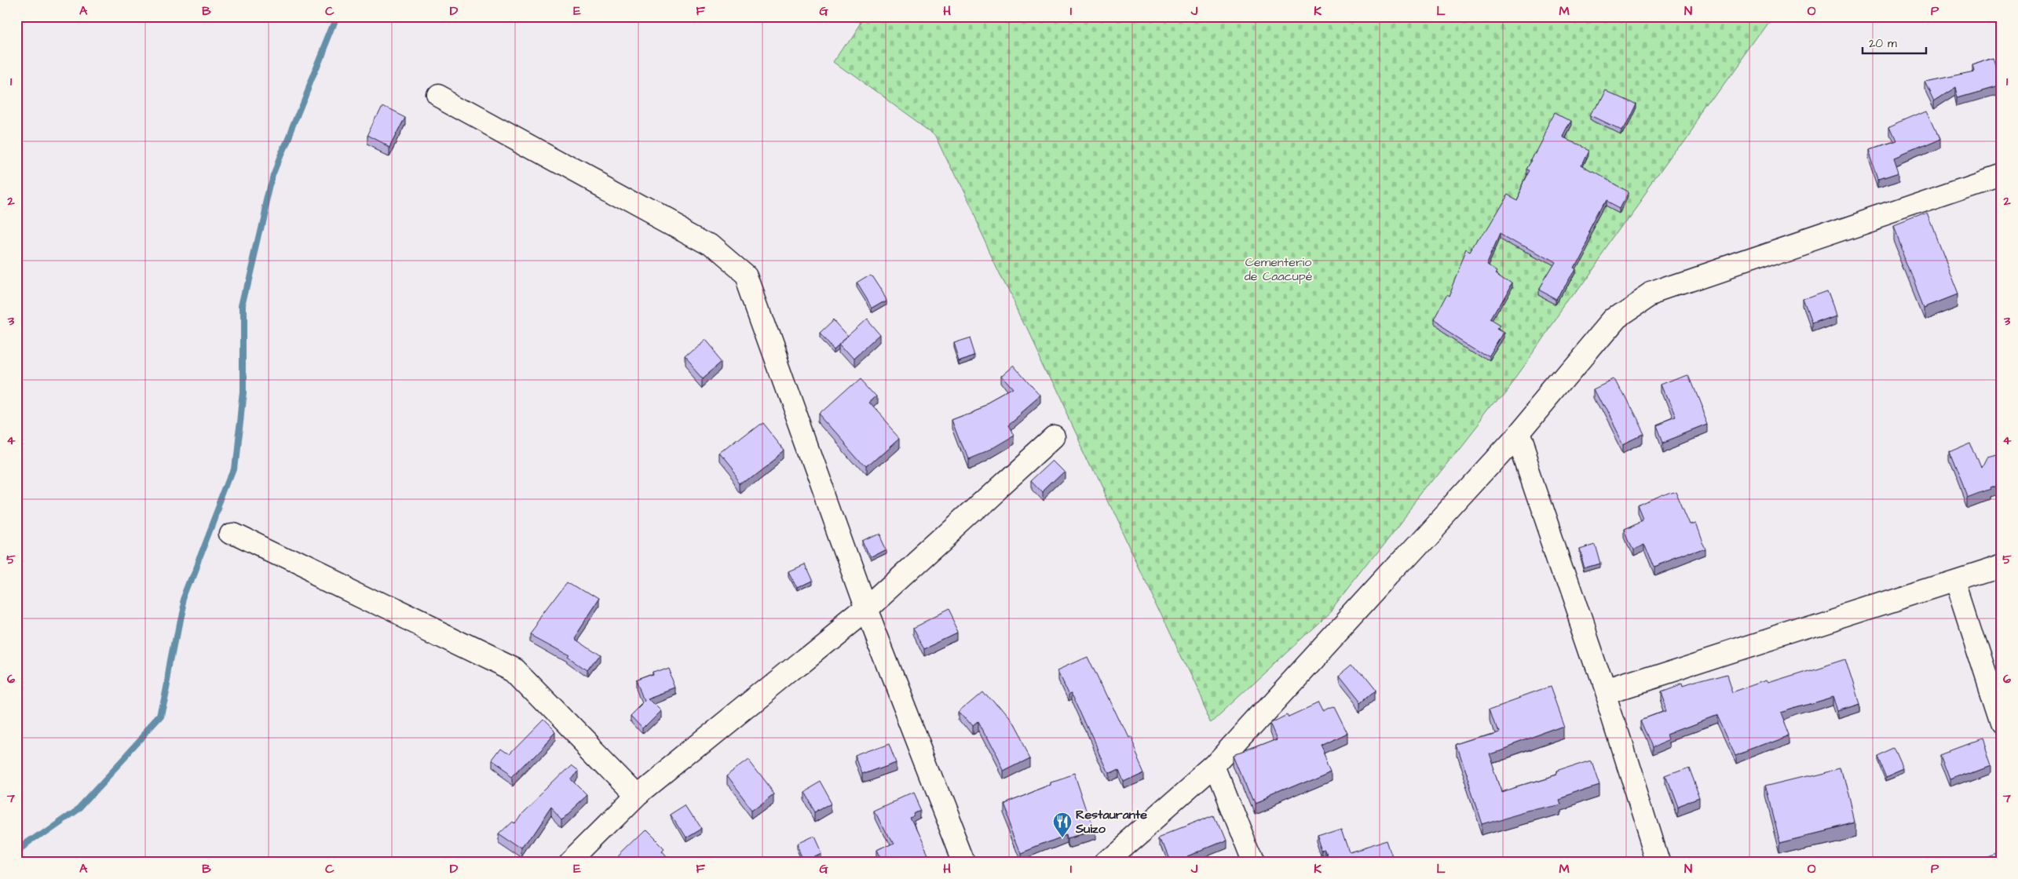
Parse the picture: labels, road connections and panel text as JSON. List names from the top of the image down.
{
  "parks": ["Cementerio de Caacupé"],
  "places": {
    "restaurant": ["Restaurante Suizo"]
  },
  "scale_bar": "20 m",
  "grid": {
    "columns": [
      "A",
      "B",
      "C",
      "D",
      "E",
      "F",
      "G",
      "H",
      "I",
      "J",
      "K",
      "L",
      "M",
      "N",
      "O",
      "P"
    ],
    "rows": [
      "1",
      "2",
      "3",
      "4",
      "5",
      "6",
      "7"
    ]
  }
}
